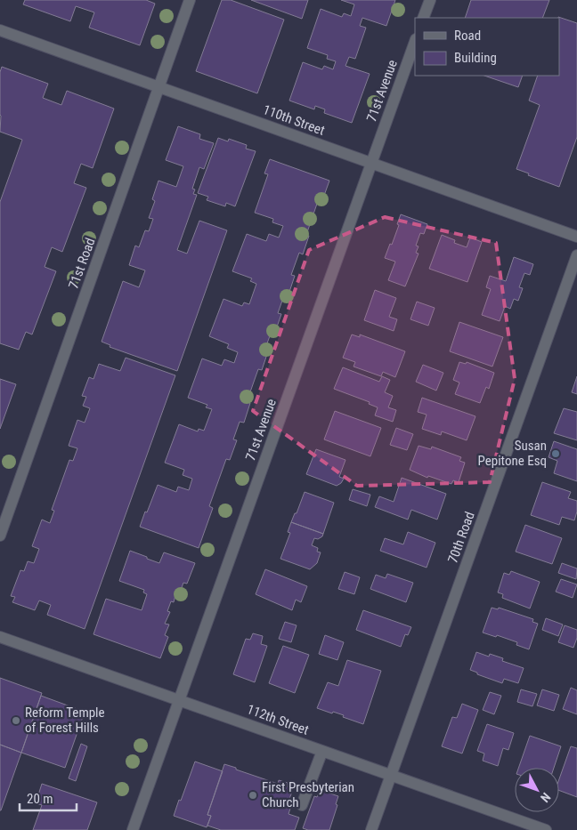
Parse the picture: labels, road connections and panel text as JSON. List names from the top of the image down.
{
  "streets": {
    "street": [
      "71st Avenue",
      "110th Street",
      "71st Road",
      "70th Road",
      "112th Street"
    ]
  },
  "crossings": [
    ["71st Avenue", "110th Street"],
    ["71st Avenue", "112th Street"],
    ["110th Street", "71st Road"],
    ["70th Road", "112th Street"]
  ],
  "places": ["Susan Pepitone Esq", "Reform Temple of Forest Hills", "First Presbyterian Church"],
  "legend": ["Road", "Building"],
  "scale_bar": "20 m",
  "north": "bottom right"
}
